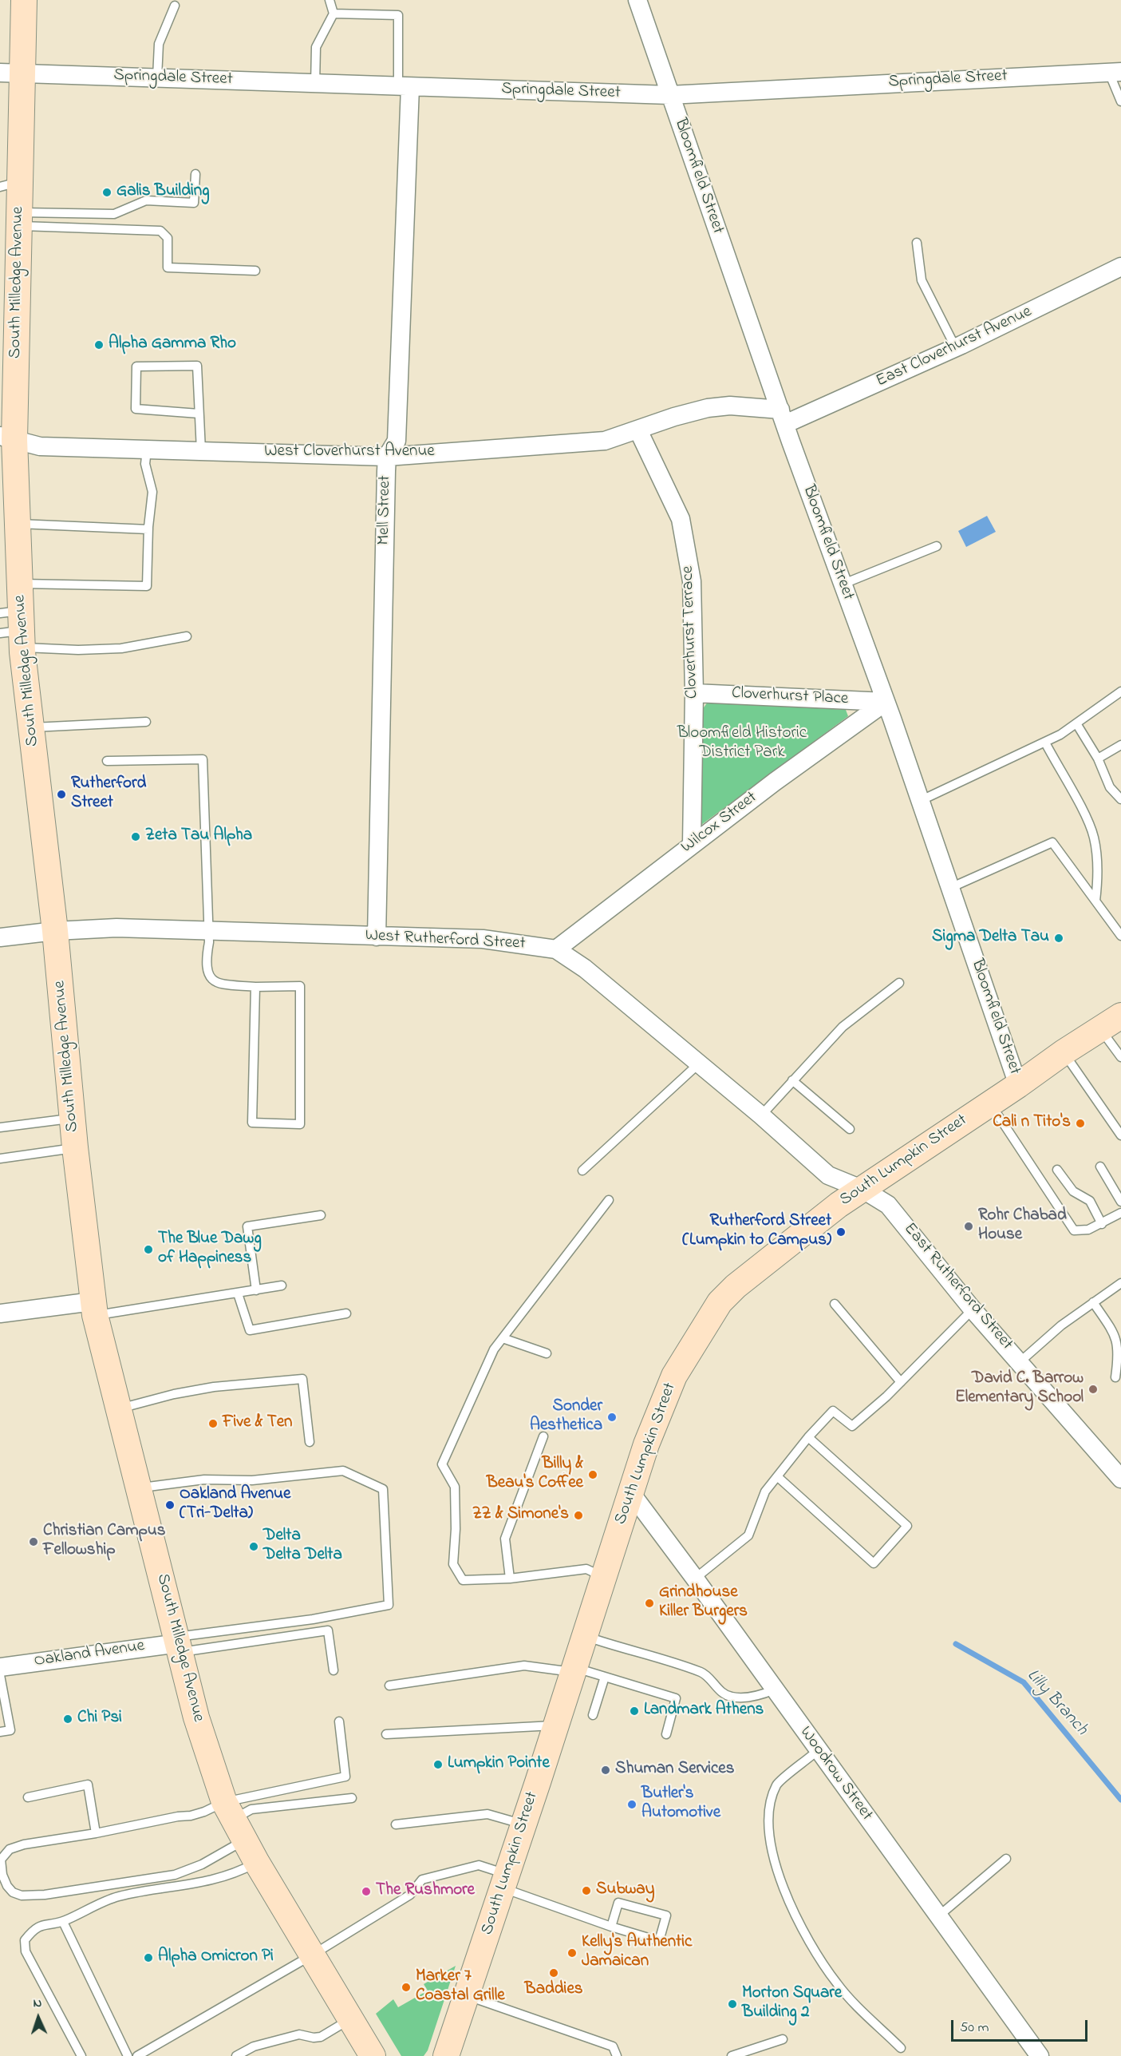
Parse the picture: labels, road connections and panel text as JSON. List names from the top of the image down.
{
  "streets": {
    "main road": ["South Milledge Avenue", "South Lumpkin Street"],
    "street": [
      "Springdale Street",
      "Bloomfield Street",
      "East Cloverhurst Avenue",
      "West Cloverhurst Avenue",
      "Mell Street",
      "Cloverhurst Terrace",
      "Cloverhurst Place",
      "Wilcox Street",
      "West Rutherford Street",
      "East Rutherford Street",
      "Oakland Avenue",
      "Woodrow Street"
    ]
  },
  "crossings": [
    ["Springdale Street", "Bloomfield Street"],
    ["Springdale Street", "South Milledge Avenue"],
    ["Springdale Street", "Mell Street"],
    ["Bloomfield Street", "East Cloverhurst Avenue"],
    ["Bloomfield Street", "West Cloverhurst Avenue"],
    ["Bloomfield Street", "Cloverhurst Place"],
    ["Bloomfield Street", "Wilcox Street"],
    ["Bloomfield Street", "South Lumpkin Street"],
    ["South Milledge Avenue", "West Cloverhurst Avenue"],
    ["South Milledge Avenue", "West Rutherford Street"],
    ["South Milledge Avenue", "Oakland Avenue"],
    ["East Cloverhurst Avenue", "West Cloverhurst Avenue"],
    ["West Cloverhurst Avenue", "Mell Street"],
    ["West Cloverhurst Avenue", "Cloverhurst Terrace"],
    ["Mell Street", "West Rutherford Street"],
    ["Cloverhurst Terrace", "Cloverhurst Place"],
    ["Cloverhurst Terrace", "Wilcox Street"],
    ["Cloverhurst Place", "Wilcox Street"],
    ["Wilcox Street", "West Rutherford Street"],
    ["West Rutherford Street", "South Lumpkin Street"],
    ["West Rutherford Street", "East Rutherford Street"],
    ["South Lumpkin Street", "East Rutherford Street"],
    ["South Lumpkin Street", "Woodrow Street"]
  ],
  "water": ["Lilly Branch"],
  "parks": ["Bloomfield Historic District Park"],
  "places": [
    "Galis Building",
    "Alpha Gamma Rho",
    "Rutherford Street",
    "Zeta Tau Alpha",
    "Sigma Delta Tau",
    "Cali n Tito's",
    "Rohr Chabad House",
    "Rutherford Street (Lumpkin to Campus)",
    "The Blue Dawg of Happiness",
    "David C. Barrow Elementary School",
    "Sonder Aesthetica",
    "Five & Ten",
    "Billy & Beau's Coffee",
    "Oakland Avenue (Tri-Delta)",
    "ZZ & Simone's",
    "Christian Campus Fellowship",
    "Delta Delta Delta",
    "Grindhouse Killer Burgers",
    "Landmark Athens",
    "Chi Psi",
    "Lumpkin Pointe",
    "Shuman Services",
    "Butler's Automotive",
    "Subway",
    "The Rushmore",
    "Kelly's Authentic Jamaican",
    "Alpha Omicron Pi",
    "Baddies",
    "Marker 7 Coastal Grille",
    "Morton Square Building 2"
  ],
  "scale_bar": "50 m",
  "north": "top"
}
